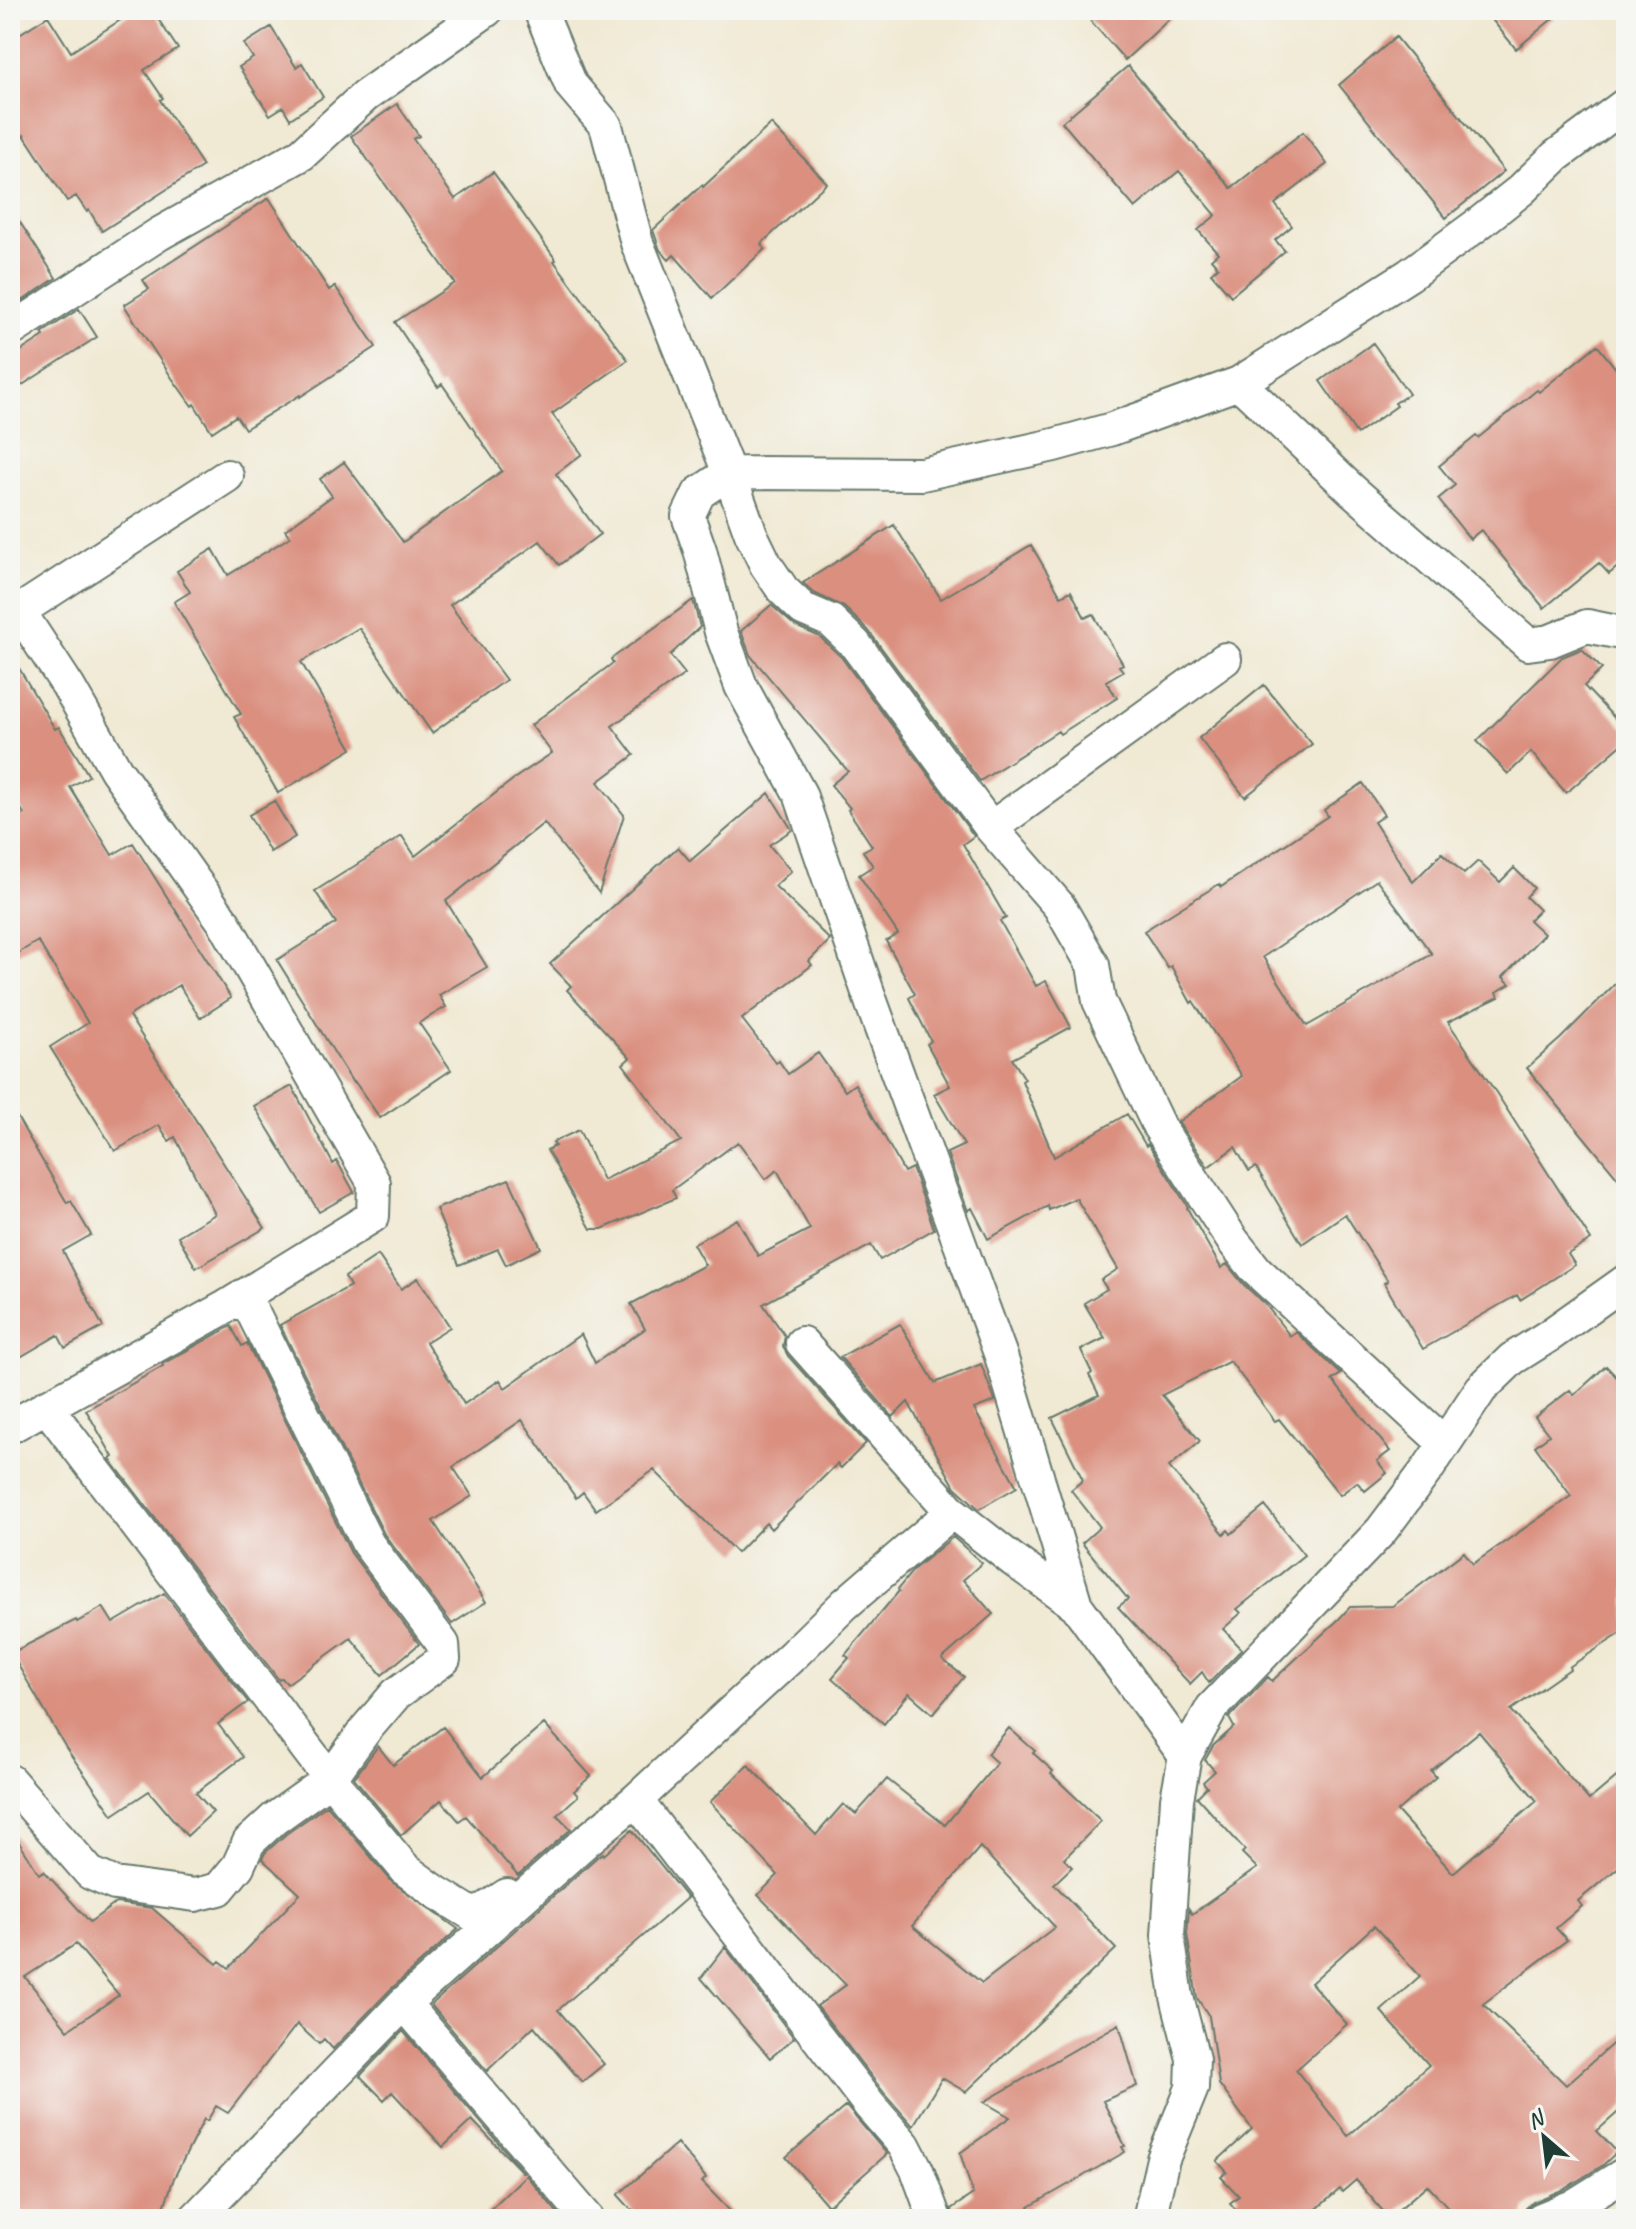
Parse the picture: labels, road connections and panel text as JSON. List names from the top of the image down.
{
  "north": "top left"
}
